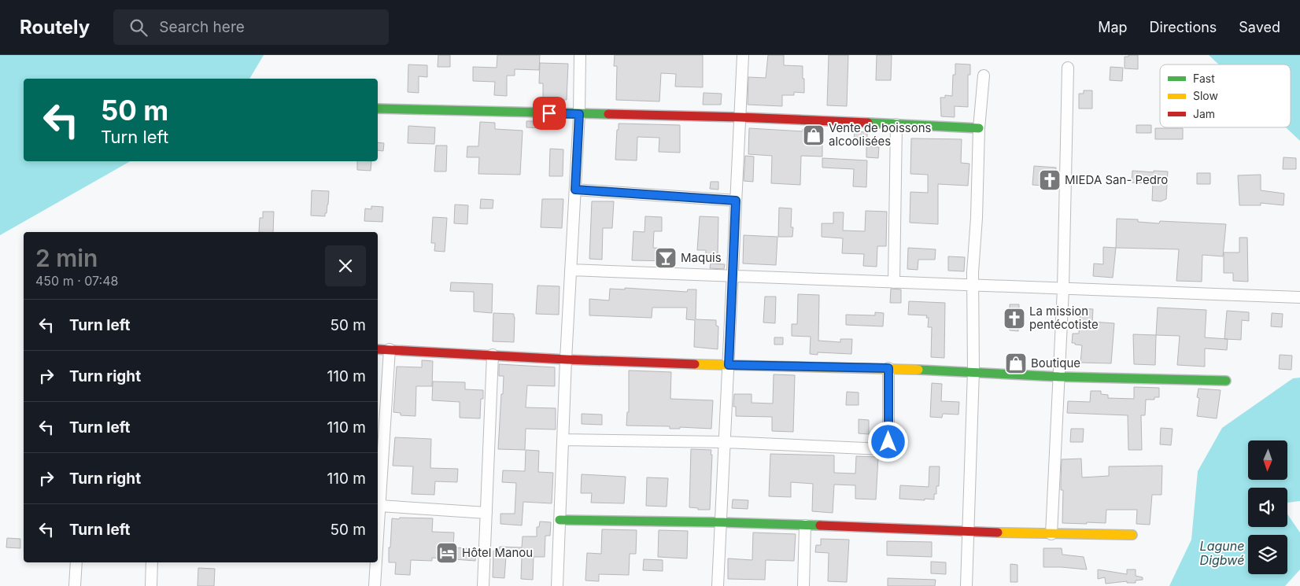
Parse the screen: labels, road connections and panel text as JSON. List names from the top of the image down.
{
  "water": ["Lagune Digbwé"],
  "places": {
    "shop": ["Vente de boissons alcoolisées", "Boutique"],
    "church": ["MIEDA San- Pedro", "La mission pentécotiste"],
    "bar": ["Maquis"],
    "hotel": ["Hôtel Manou"]
  },
  "legend": ["Fast", "Slow", "Jam"],
  "north": "bottom",
  "page": {
    "header": "Routely",
    "search": "Search here",
    "nav": ["Map", "Directions", "Saved"],
    "turn": ["50 m", "Turn left"],
    "heading": ["2 min", "450 m · 07:48"],
    "list": [
      {
        "name": "Turn left",
        "value": "50 m"
      },
      {
        "name": "Turn right",
        "value": "110 m"
      },
      {
        "name": "Turn left",
        "value": "110 m"
      },
      {
        "name": "Turn right",
        "value": "110 m"
      },
      {
        "name": "Turn left",
        "value": "50 m"
      }
    ]
  }
}
